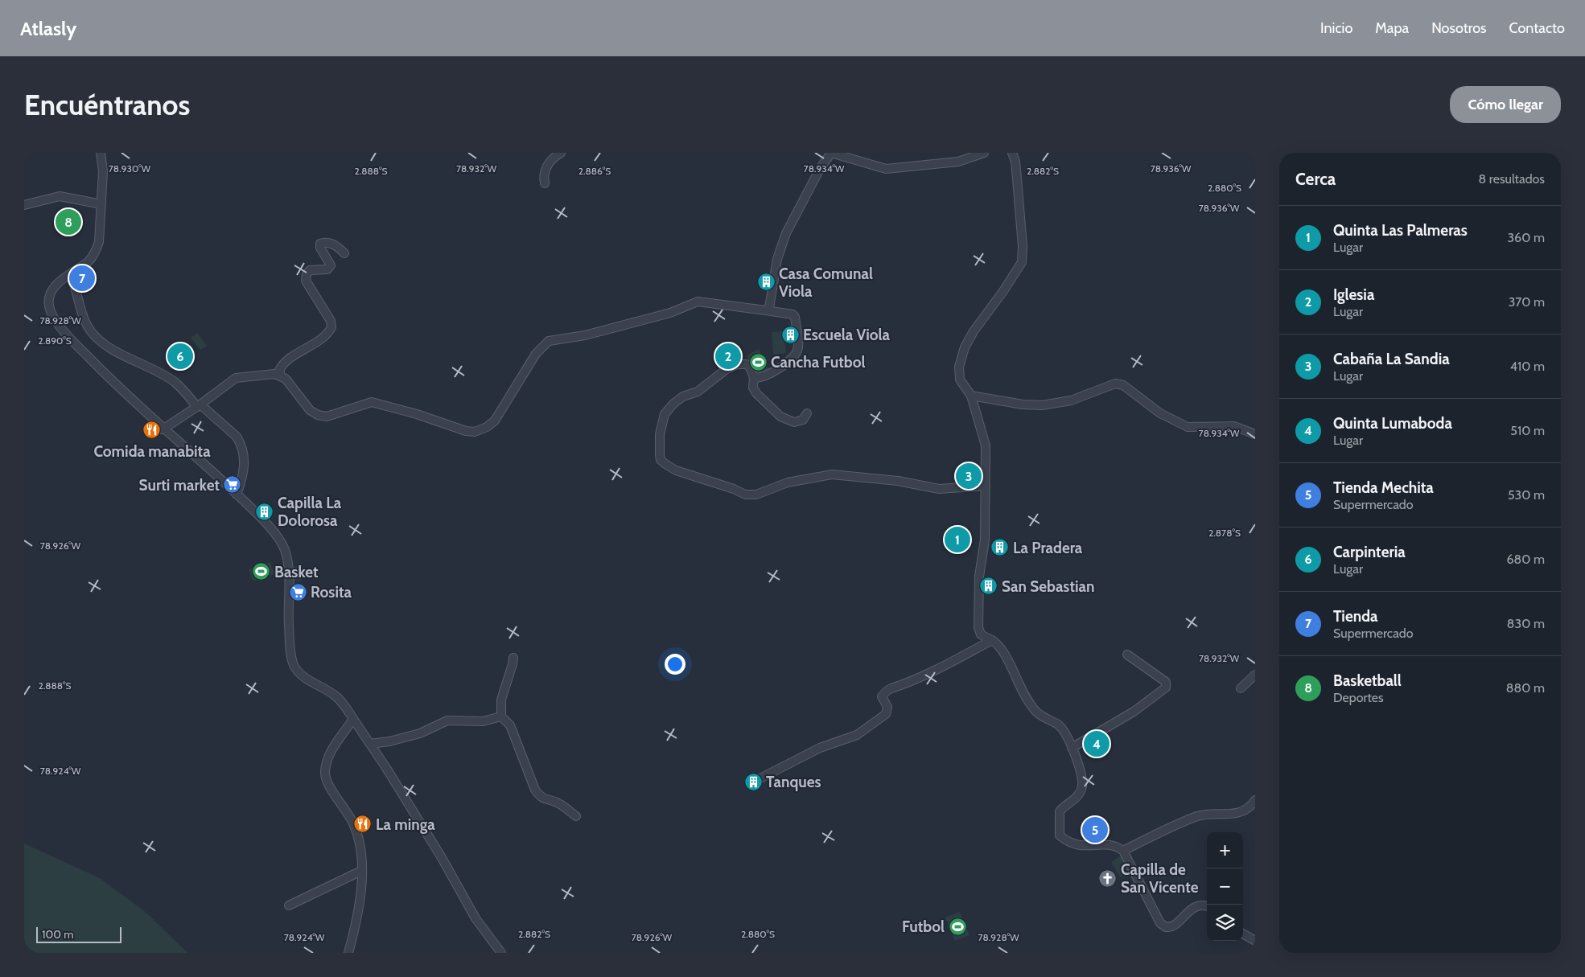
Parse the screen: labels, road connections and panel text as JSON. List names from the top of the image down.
{
  "places": {
    "building": [
      "Casa Comunal Viola",
      "Escuela Viola",
      "Capilla La Dolorosa",
      "La Pradera",
      "San Sebastian",
      "Tanques"
    ],
    "sports": ["Cancha Futbol", "Basket", "Futbol"],
    "restaurant": ["Comida manabita", "La minga"],
    "supermarket": ["Surti market", "Rosita"],
    "church": ["Capilla de San Vicente"]
  },
  "scale_bar": "100 m",
  "page": {
    "header": "Atlasly",
    "nav": [
      "Inicio",
      "Mapa",
      "Nosotros",
      "Contacto"
    ],
    "buttons": "Cómo llegar",
    "title": "Encuéntranos",
    "heading": ["Cerca", "8 resultados"],
    "list": [
      {
        "mark": "1",
        "name": "Quinta Las Palmeras",
        "note": "Lugar",
        "value": "360 m"
      },
      {
        "mark": "2",
        "name": "Iglesia",
        "note": "Lugar",
        "value": "370 m"
      },
      {
        "mark": "3",
        "name": "Cabaña La Sandia",
        "note": "Lugar",
        "value": "410 m"
      },
      {
        "mark": "4",
        "name": "Quinta Lumaboda",
        "note": "Lugar",
        "value": "510 m"
      },
      {
        "mark": "5",
        "name": "Tienda Mechita",
        "note": "Supermercado",
        "value": "530 m"
      },
      {
        "mark": "6",
        "name": "Carpinteria",
        "note": "Lugar",
        "value": "680 m"
      },
      {
        "mark": "7",
        "name": "Tienda",
        "note": "Supermercado",
        "value": "830 m"
      },
      {
        "mark": "8",
        "name": "Basketball",
        "note": "Deportes",
        "value": "880 m"
      }
    ],
    "pins": [
      "8",
      "7",
      "2",
      "6",
      "3",
      "1",
      "4",
      "5"
    ],
    "map_buttons": ["+", "−"],
    "scale": "100 m"
  },
  "coordinates": [
    "78.932°W",
    "78.934°W",
    "78.930°W",
    "78.936°W",
    "2.886°S",
    "2.882°S",
    "2.888°S",
    "2.880°S",
    "78.928°W",
    "2.890°S",
    "2.878°S",
    "78.926°W",
    "78.924°W"
  ]
}
